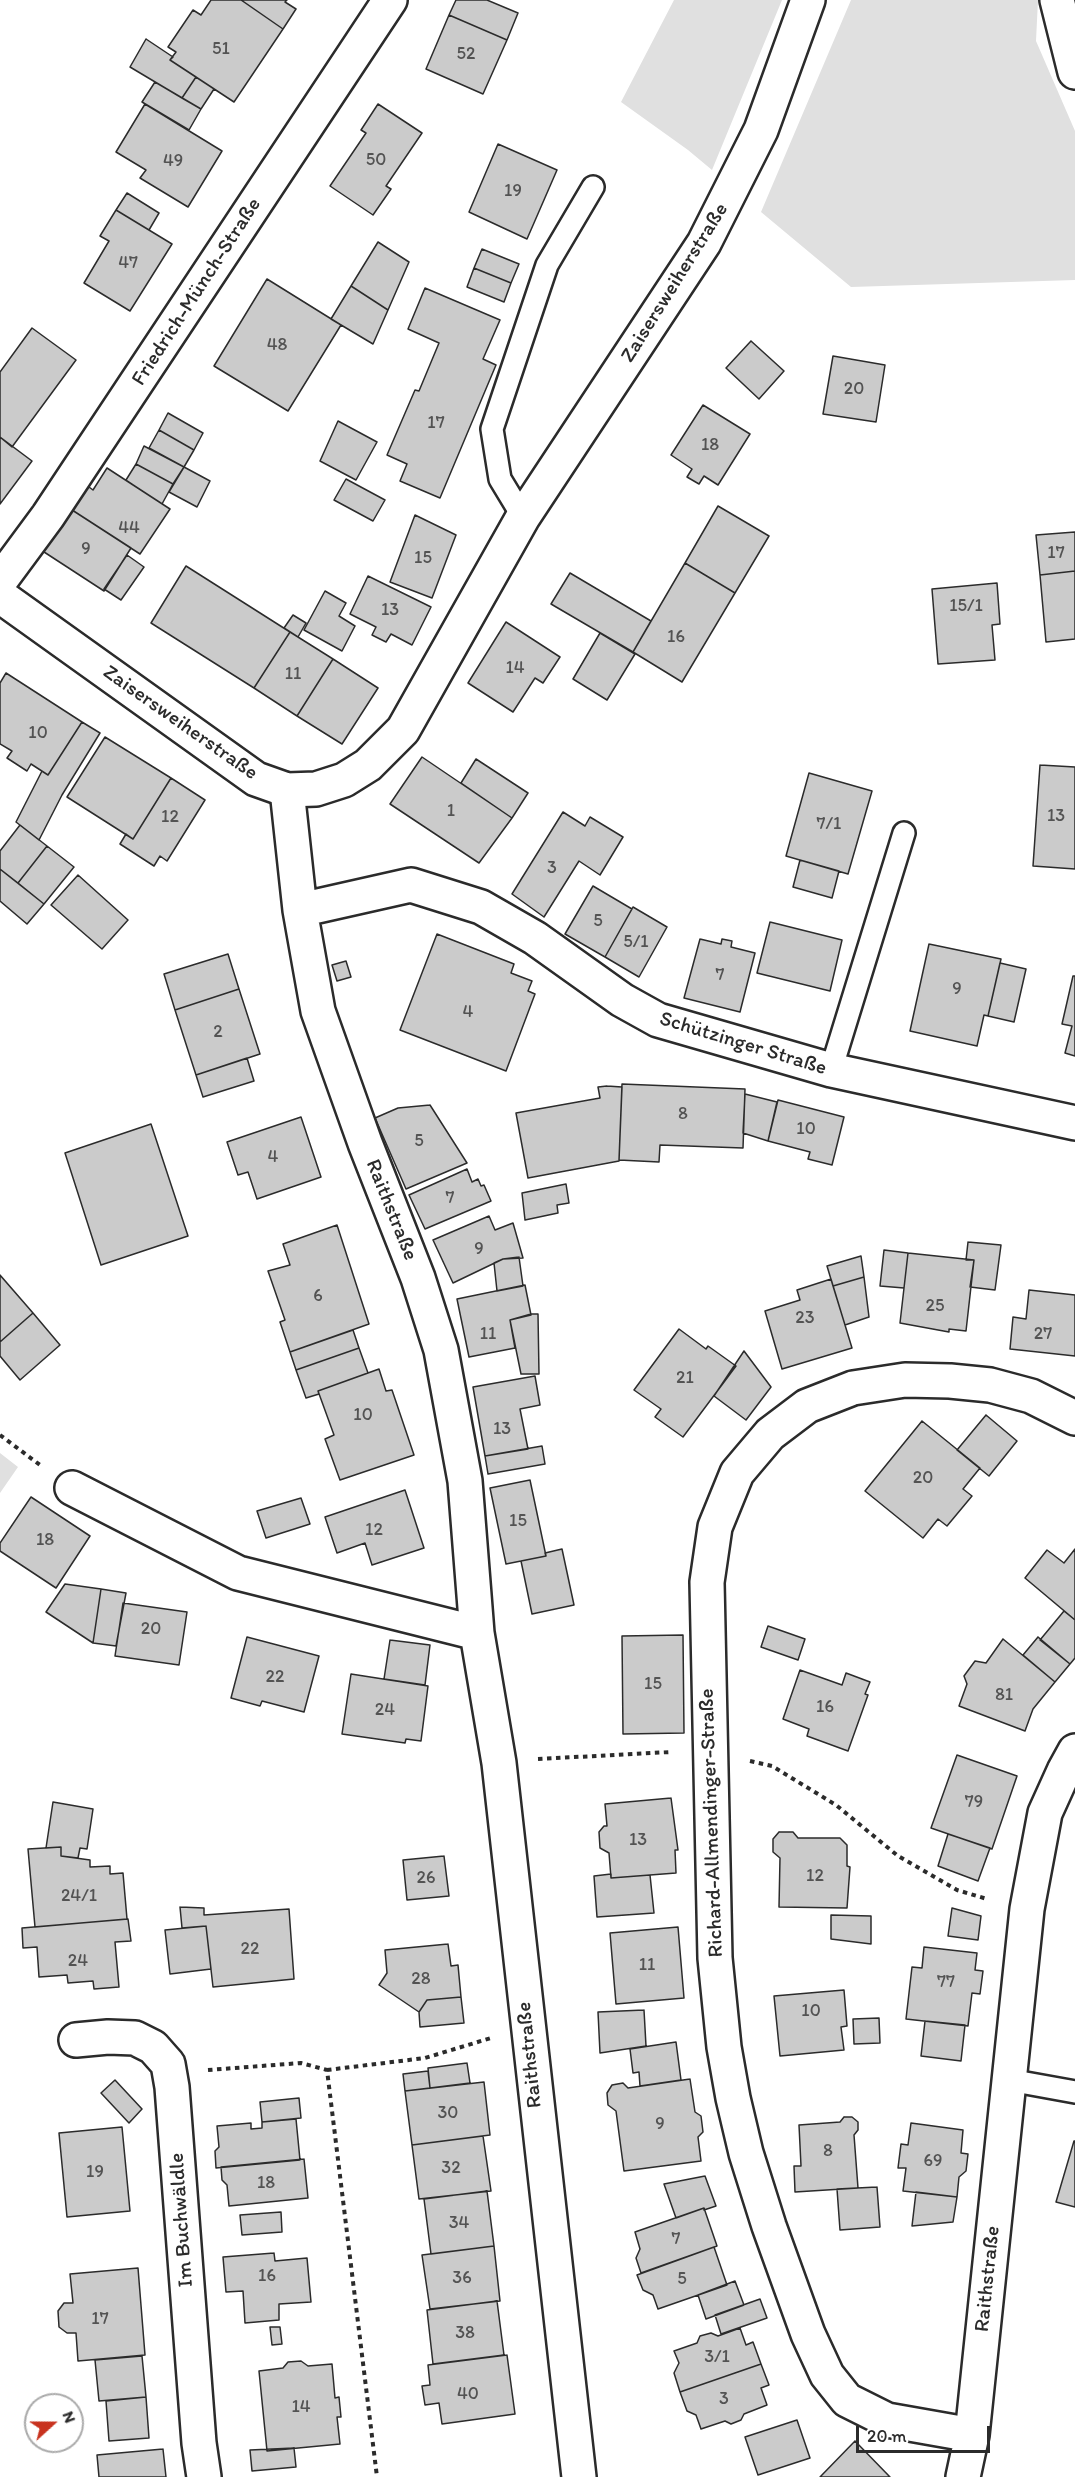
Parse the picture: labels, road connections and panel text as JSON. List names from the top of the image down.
{
  "streets": {
    "street": [
      "Zaisersweiherstraße",
      "Friedrich-Münch-Straße",
      "Schützinger Straße",
      "Raithstraße",
      "Richard-Allmendinger-Straße",
      "Im Buchwäldle"
    ]
  },
  "crossings": [
    ["Zaisersweiherstraße", "Raithstraße"],
    ["Schützinger Straße", "Raithstraße"],
    ["Raithstraße", "Richard-Allmendinger-Straße"]
  ],
  "house_numbers": [
    "51",
    "52",
    "50",
    "49",
    "19",
    "47",
    "48",
    "20",
    "17",
    "18",
    "44",
    "9",
    "17",
    "15",
    "15/1",
    "13",
    "16",
    "14",
    "11",
    "10",
    "1",
    "13",
    "12",
    "7/1",
    "3",
    "5",
    "5/1",
    "7",
    "9",
    "4",
    "2",
    "8",
    "10",
    "5",
    "4",
    "7",
    "9",
    "6",
    "25",
    "23",
    "11",
    "27",
    "21",
    "10",
    "13",
    "20",
    "15",
    "12",
    "18",
    "20",
    "22",
    "15",
    "81",
    "16",
    "24",
    "79",
    "13",
    "12",
    "26",
    "24/1",
    "22",
    "24",
    "11",
    "28",
    "77",
    "10",
    "30",
    "9",
    "8",
    "69",
    "32",
    "19",
    "18",
    "34",
    "7",
    "16",
    "36",
    "5",
    "17",
    "38",
    "3/1",
    "40",
    "3",
    "14"
  ],
  "scale_bar": "20 m",
  "north": "right"
}
